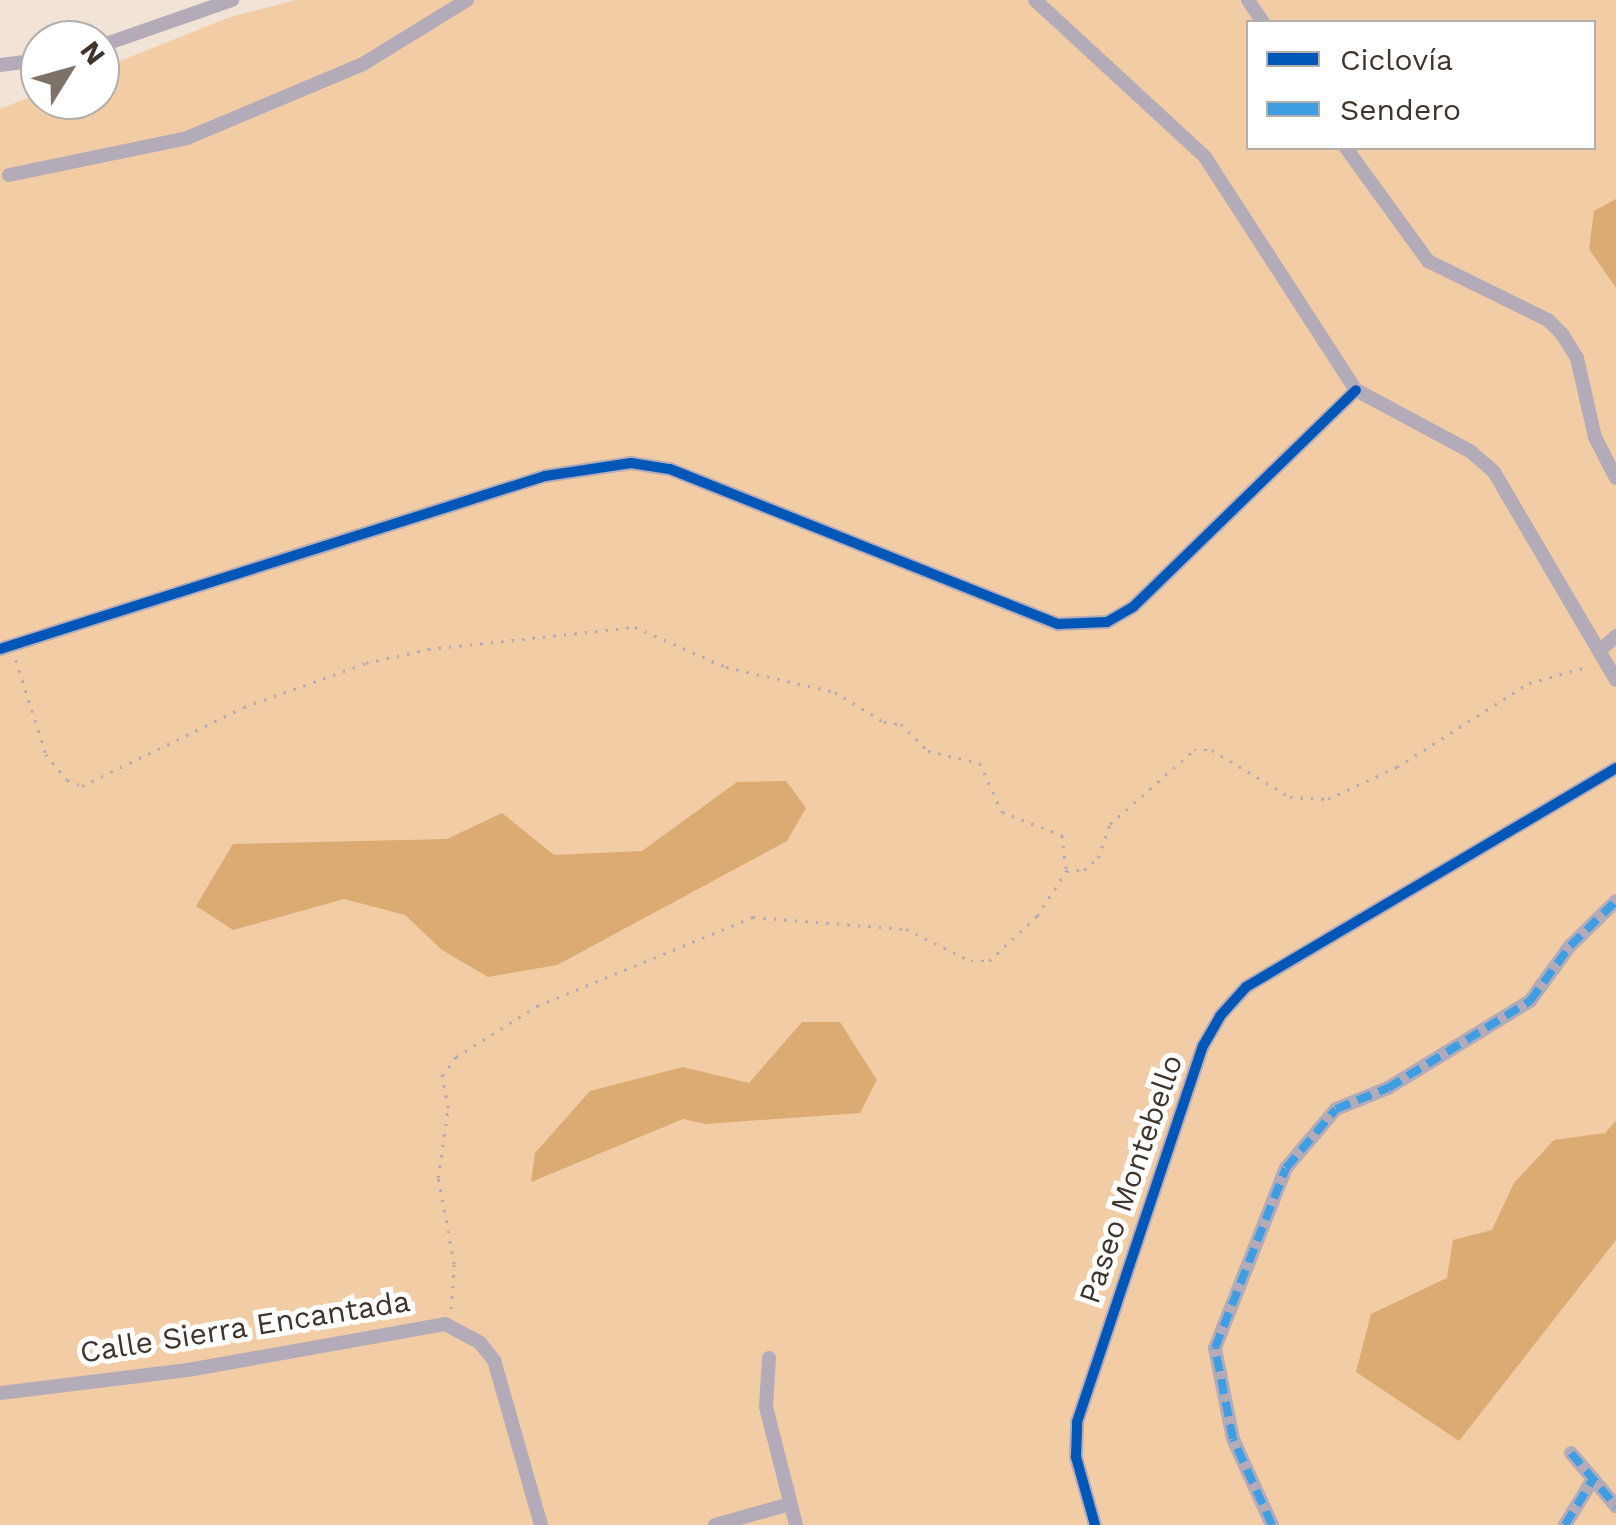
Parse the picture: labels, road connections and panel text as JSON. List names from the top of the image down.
{
  "streets": {
    "street": ["Paseo Montebello", "Calle Sierra Encantada"]
  },
  "legend": ["Ciclovía", "Sendero"],
  "north": "top right"
}
